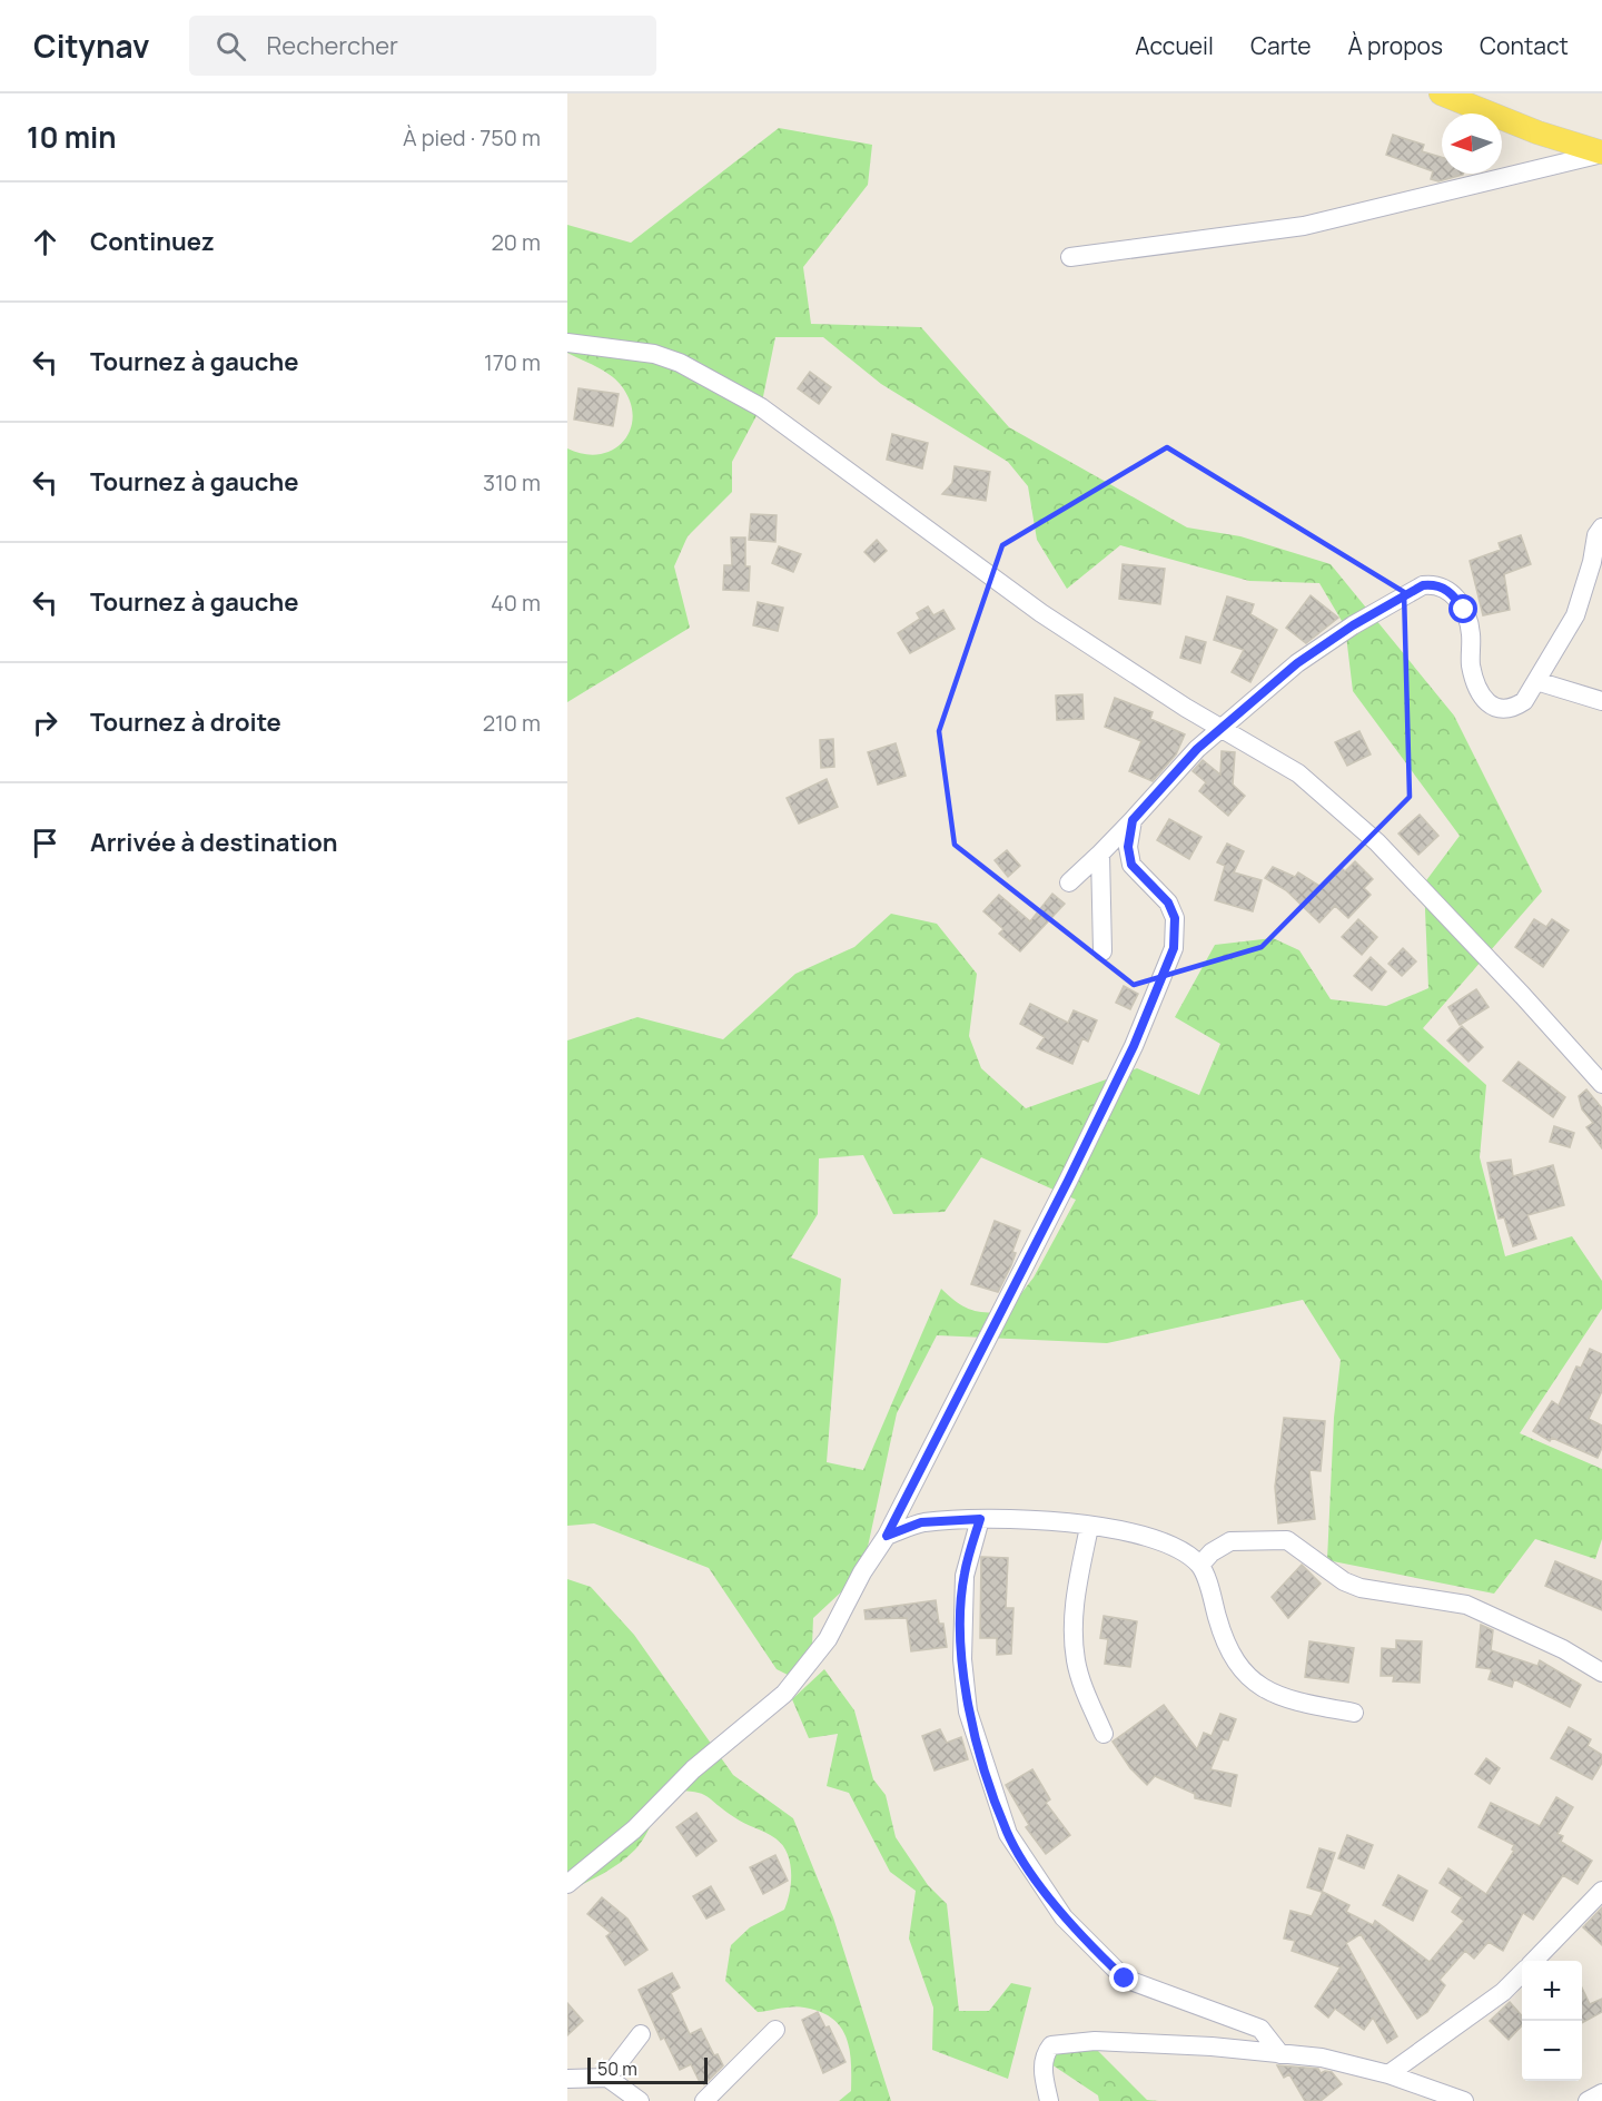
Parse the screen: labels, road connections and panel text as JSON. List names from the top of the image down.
{
  "scale_bar": "50 m",
  "north": "left",
  "page": {
    "header": "Citynav",
    "search": "Rechercher",
    "nav": [
      "Accueil",
      "Carte",
      "À propos",
      "Contact"
    ],
    "heading": ["10 min", "À pied · 750 m"],
    "list": [
      ["Continuez", "20 m"],
      ["Tournez à gauche", "170 m"],
      ["Tournez à gauche", "310 m"],
      ["Tournez à gauche", "40 m"],
      ["Tournez à droite", "210 m"],
      "Arrivée à destination"
    ],
    "map_buttons": ["+", "−"],
    "scale": "50 m"
  }
}
